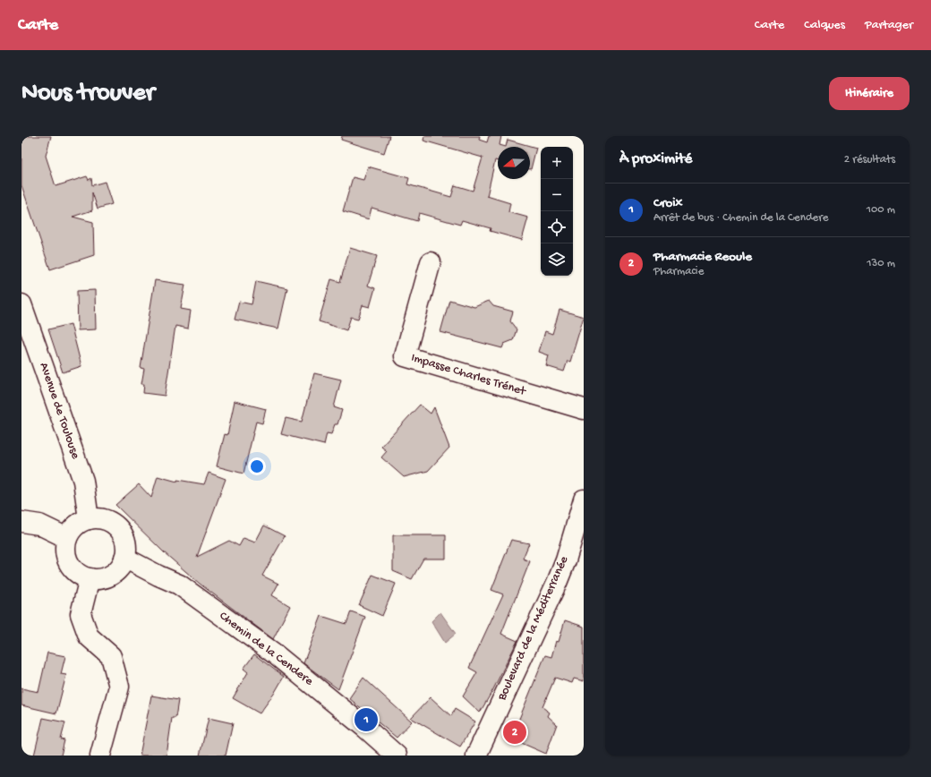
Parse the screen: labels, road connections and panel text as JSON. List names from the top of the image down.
{
  "streets": {
    "street": [
      "Impasse Charles Trénet",
      "Avenue de Toulouse",
      "Boulevard de la Méditerranée",
      "Chemin de la Cendere"
    ]
  },
  "crossings": [
    ["Avenue de Toulouse", "Chemin de la Cendere"]
  ],
  "north": "left",
  "page": {
    "header": "Carte",
    "nav": ["Carte", "Calques", "Partager"],
    "buttons": "Itinéraire",
    "title": "Nous trouver",
    "heading": ["À proximité", "2 résultats"],
    "map_buttons": ["+", "−"],
    "list": [
      {
        "mark": "1",
        "name": "Croix",
        "note": "Arrêt de bus · Chemin de la Cendere",
        "value": "100 m"
      },
      {
        "mark": "2",
        "name": "Pharmacie Reoule",
        "note": "Pharmacie",
        "value": "130 m"
      }
    ],
    "pins": ["1", "2"]
  }
}
